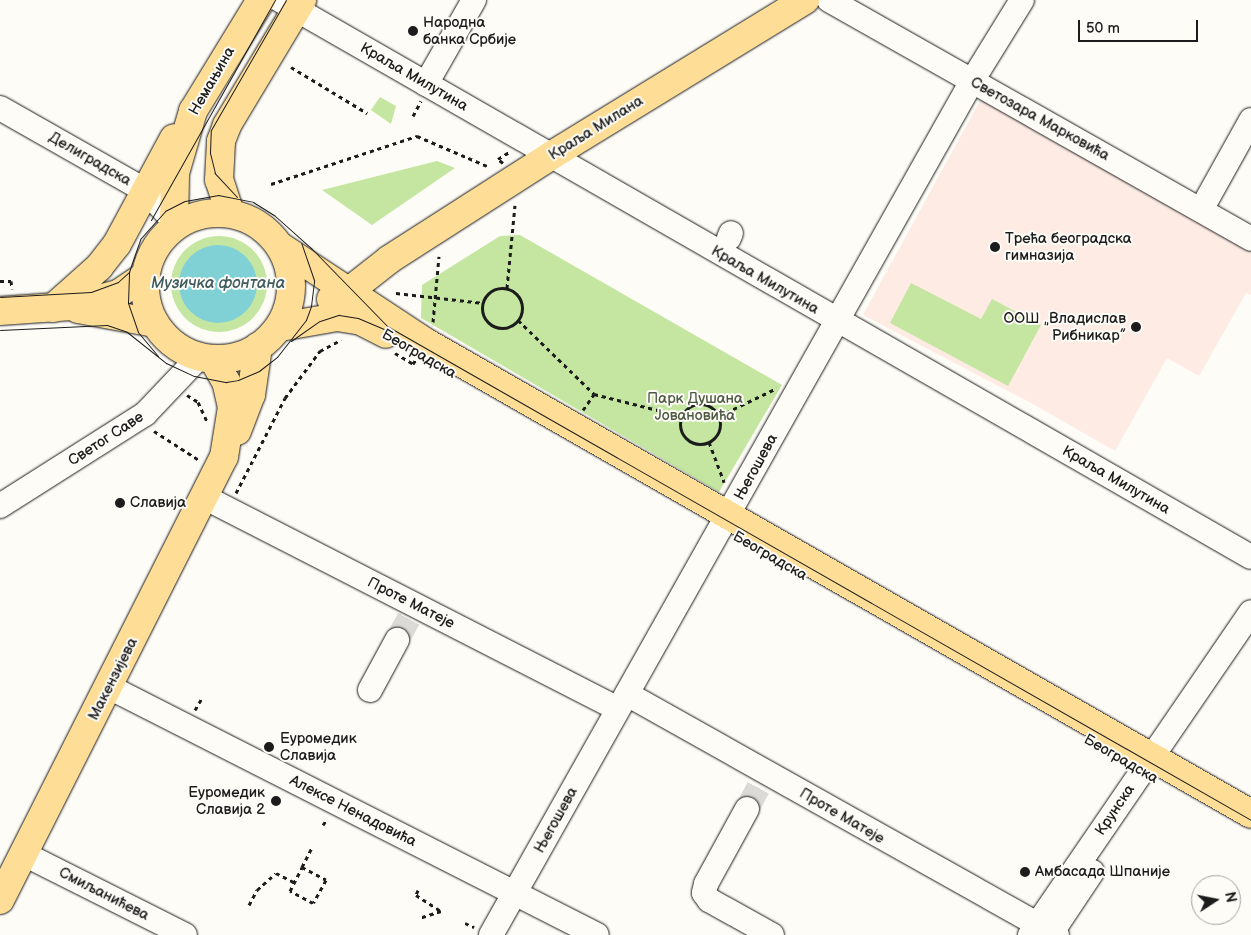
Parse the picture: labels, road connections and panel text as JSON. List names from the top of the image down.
{
  "streets": {
    "main road": [
      "Немањина",
      "Краља Милана",
      "Београдска",
      "Макензијева"
    ],
    "street": [
      "Краља Милутина",
      "Светозара Марковића",
      "Делиградска",
      "Светог Саве",
      "Његошева",
      "Проте Матеје",
      "Крунска",
      "Алексе Ненадовића",
      "Смиљанићева"
    ]
  },
  "crossings": [
    ["Краља Милутина", "Краља Милана"],
    ["Краља Милутина", "Његошева"],
    ["Немањина", "Краља Милана"],
    ["Немањина", "Делиградска"],
    ["Немањина", "Београдска"],
    ["Немањина", "Светог Саве"],
    ["Немањина", "Макензијева"],
    ["Светозара Марковића", "Његошева"],
    ["Краља Милана", "Делиградска"],
    ["Краља Милана", "Београдска"],
    ["Краља Милана", "Светог Саве"],
    ["Краља Милана", "Макензијева"],
    ["Делиградска", "Београдска"],
    ["Делиградска", "Светог Саве"],
    ["Делиградска", "Макензијева"],
    ["Београдска", "Светог Саве"],
    ["Београдска", "Његошева"],
    ["Београдска", "Макензијева"],
    ["Београдска", "Крунска"],
    ["Светог Саве", "Макензијева"],
    ["Његошева", "Проте Матеје"],
    ["Његошева", "Алексе Ненадовића"],
    ["Проте Матеје", "Макензијева"],
    ["Проте Матеје", "Крунска"],
    ["Макензијева", "Алексе Ненадовића"],
    ["Макензијева", "Смиљанићева"]
  ],
  "water": ["Музичка фонтана"],
  "parks": ["Парк Душана Јовановића"],
  "places": [
    "Народна банка Србије",
    "Трећа београдска гимназија",
    "ООШ „Владислав Рибникар”",
    "Славија",
    "Еуромедик Славија",
    "Еуромедик Славија 2",
    "Амбасада Шпаније"
  ],
  "scale_bar": "50 m",
  "north": "right"
}
